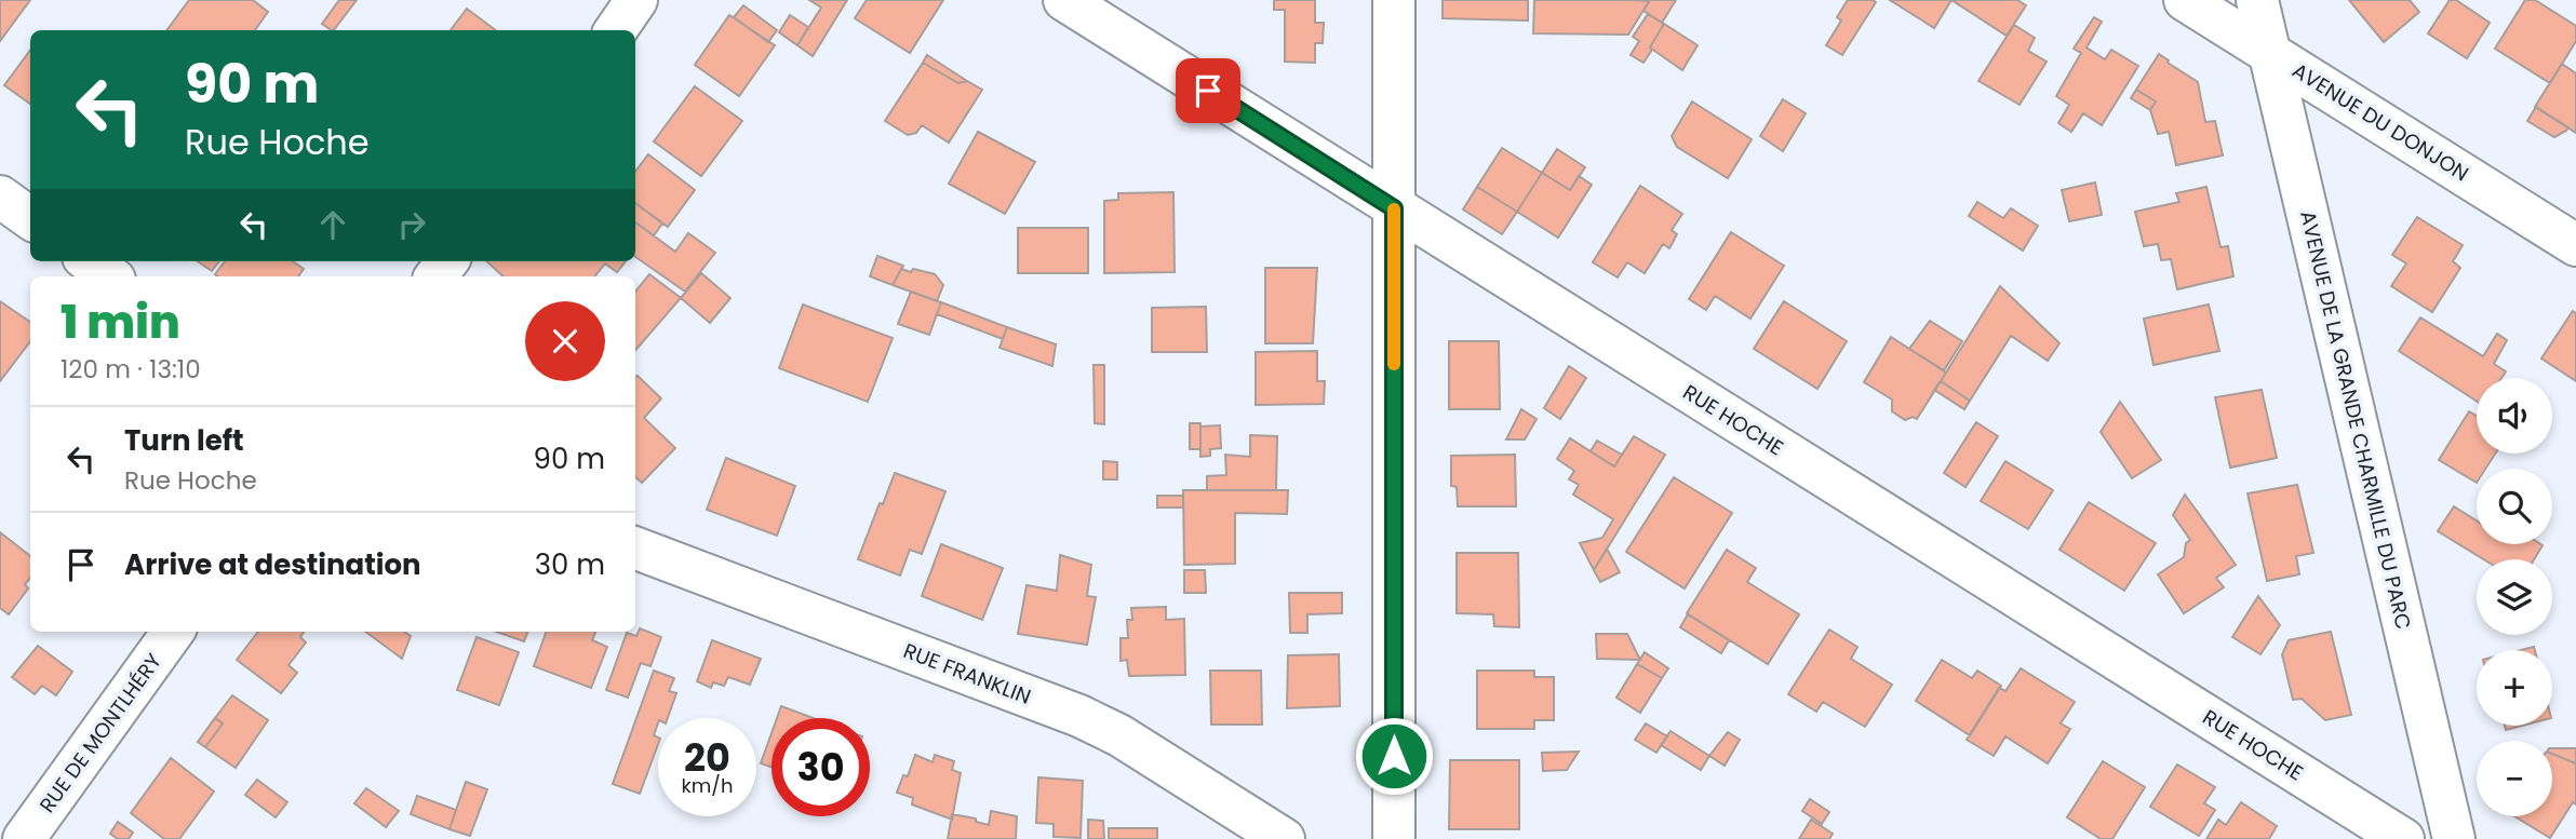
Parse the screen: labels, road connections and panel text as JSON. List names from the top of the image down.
{
  "streets": {
    "street": [
      "AVENUE DU DONJON",
      "RUE HOCHE",
      "AVENUE DE LA GRANDE CHARMILLE DU PARC",
      "RUE FRANKLIN",
      "RUE DE MONTLHÉRY"
    ]
  },
  "crossings": [
    ["AVENUE DU DONJON", "AVENUE DE LA GRANDE CHARMILLE DU PARC"]
  ],
  "page": {
    "turn": ["90 m", "Rue Hoche"],
    "heading": ["1 min", "120 m · 13:10"],
    "map_buttons": ["+", "−"],
    "list": [
      {
        "name": "Turn left",
        "note": "Rue Hoche",
        "value": "90 m"
      },
      {
        "name": "Arrive at destination",
        "value": "30 m"
      }
    ],
    "speed": "20 km/h",
    "limit": "30"
  }
}
